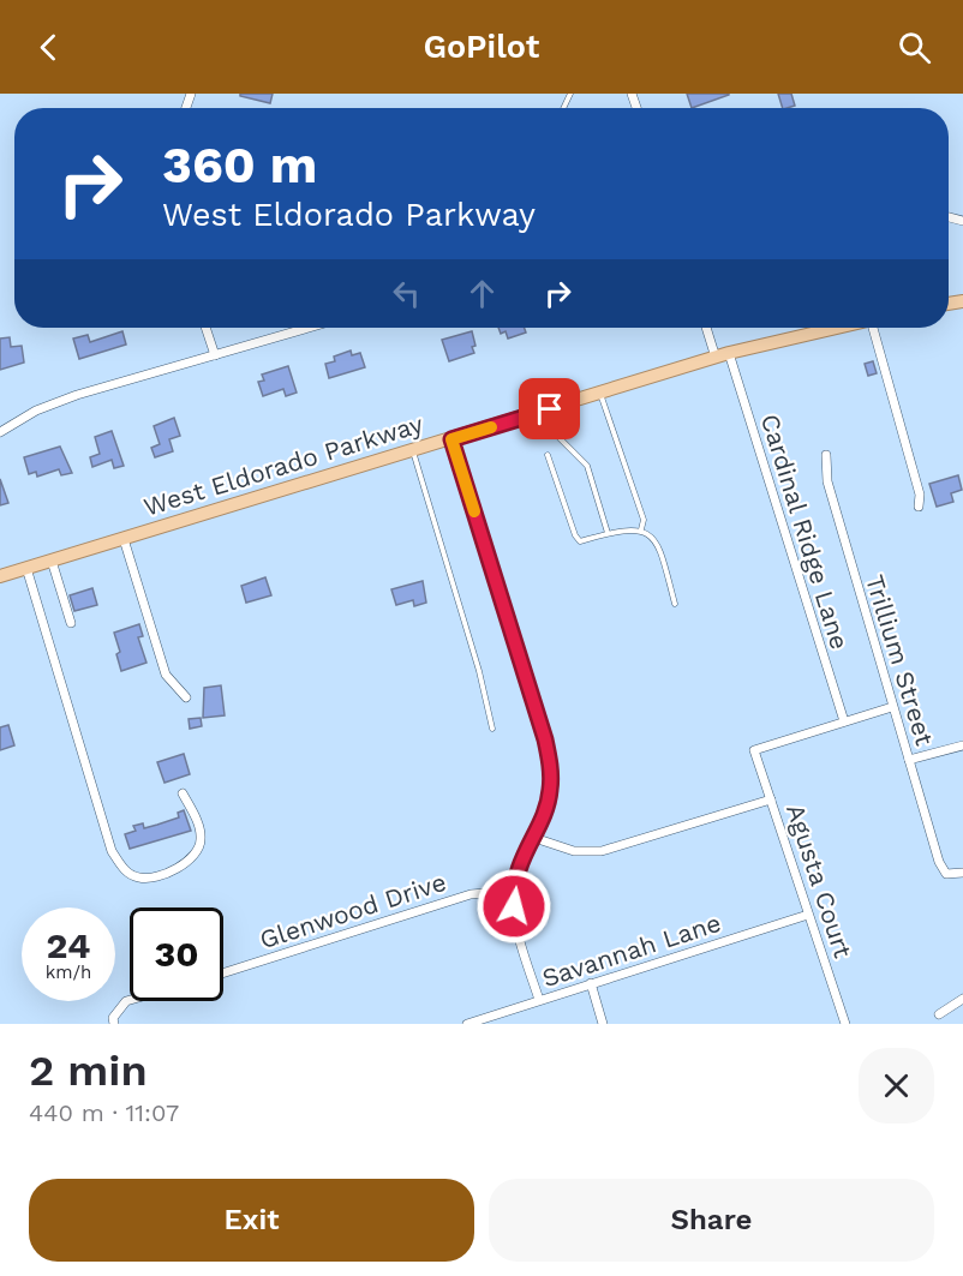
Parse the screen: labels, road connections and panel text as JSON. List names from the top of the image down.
{
  "streets": {
    "main road": ["West Eldorado Parkway"],
    "street": [
      "Cardinal Ridge Lane",
      "Trillium Street",
      "Agusta Court",
      "Glenwood Drive",
      "Savannah Lane"
    ]
  },
  "crossings": [
    ["West Eldorado Parkway", "Cardinal Ridge Lane"],
    ["Cardinal Ridge Lane", "Agusta Court"],
    ["Agusta Court", "Savannah Lane"]
  ],
  "page": {
    "header": "GoPilot",
    "turn": ["360 m", "West Eldorado Parkway"],
    "speed": "24 km/h",
    "limit": "30",
    "heading": ["2 min", "440 m · 11:07"],
    "buttons": ["Exit", "Share"]
  }
}
